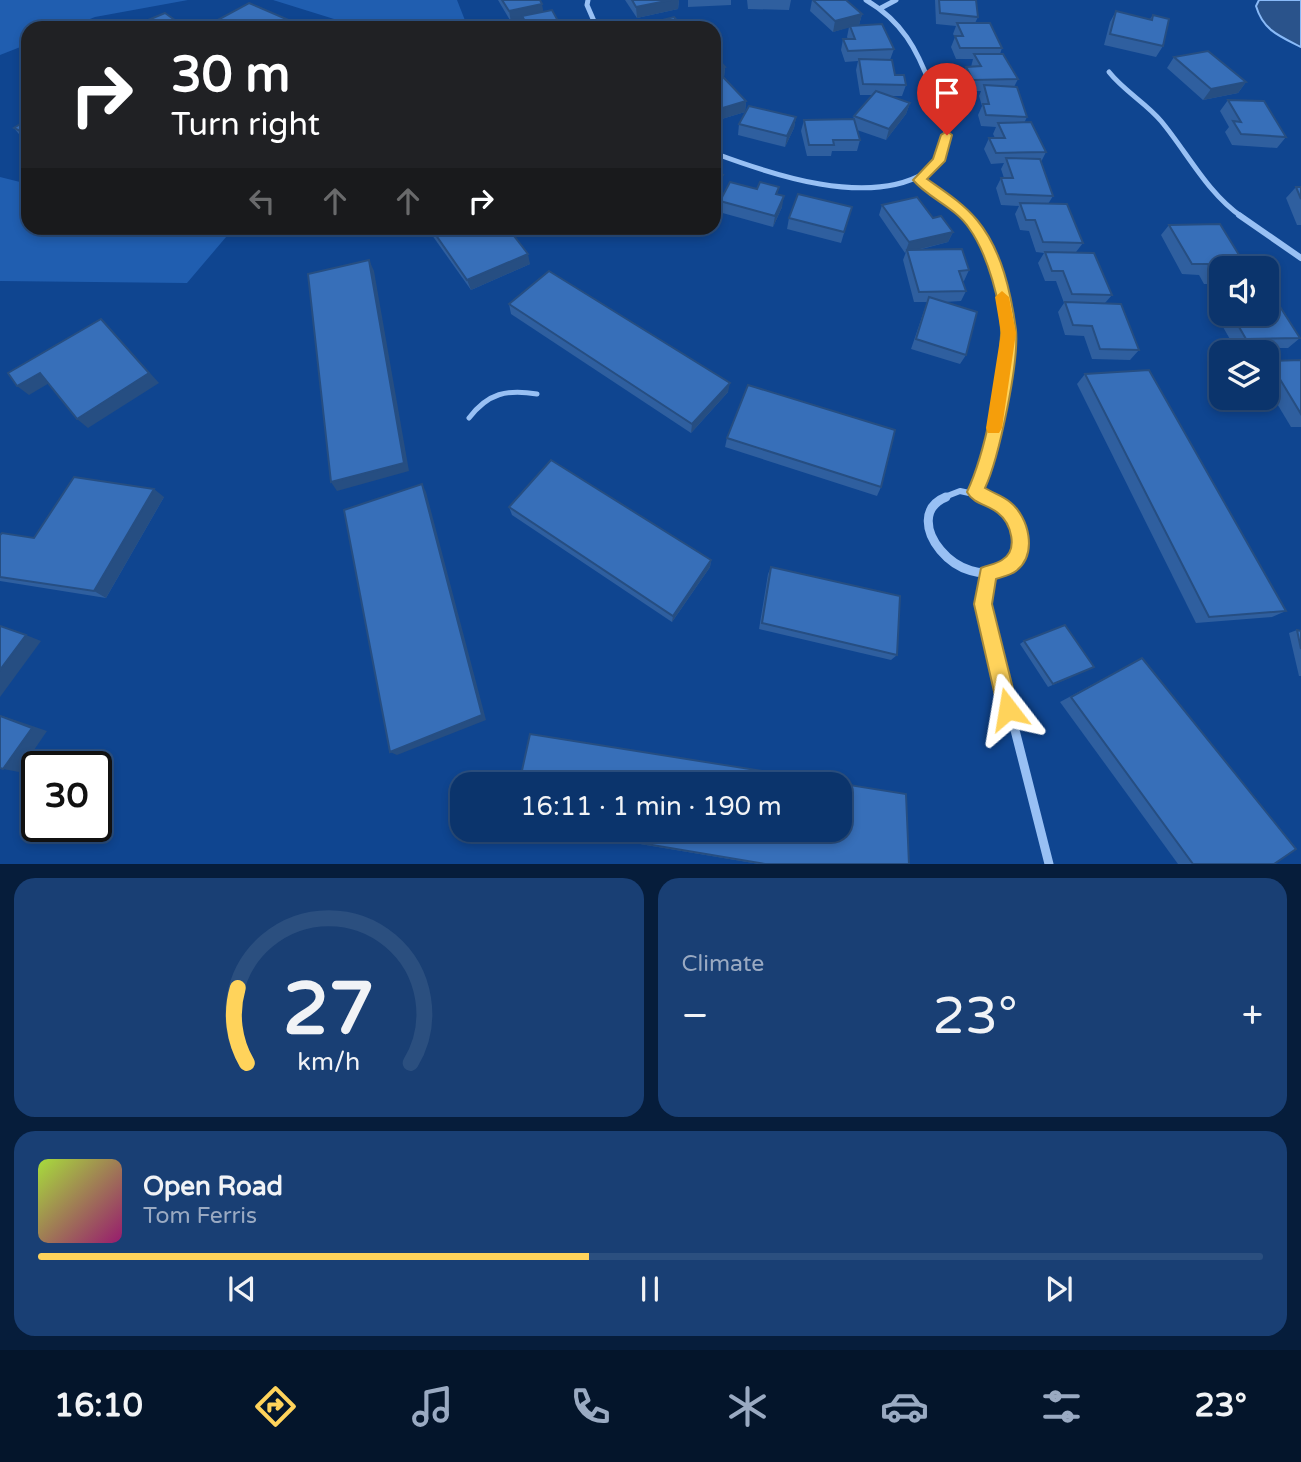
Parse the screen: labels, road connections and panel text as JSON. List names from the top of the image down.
{
  "page": {
    "turn": ["30 m", "Turn right"],
    "limit": "30",
    "trip": "16:11 · 1 min · 190 m",
    "tile": "Climate",
    "heat": ["−", "23°", "+"],
    "song": ["Open Road", "Tom Ferris"],
    "tabs": ["16:10", "23°"],
    "gauge": ["27", "km/h"]
  }
}
